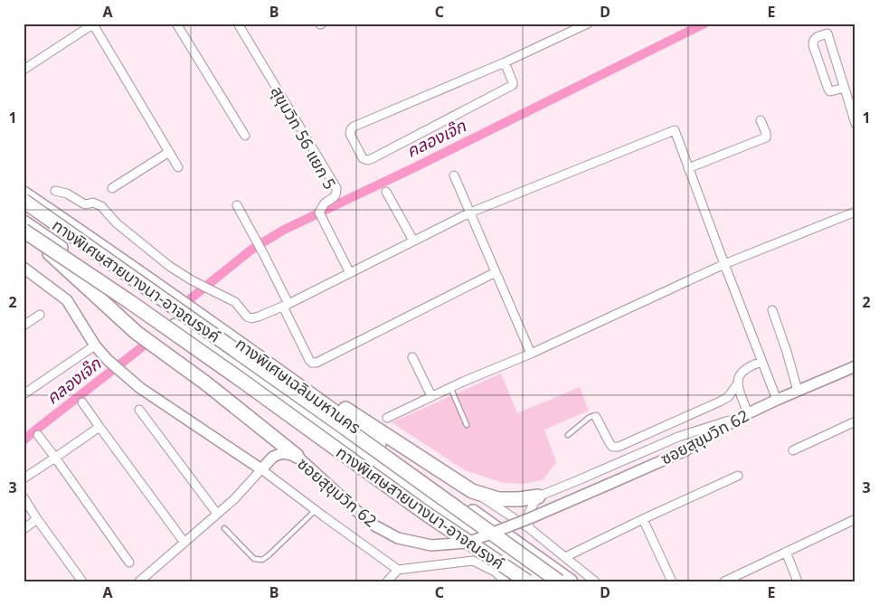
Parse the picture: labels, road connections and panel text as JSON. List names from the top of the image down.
{
  "streets": {
    "highway": ["ทางพิเศษสายบางนา-อาจณรงค์", "ทางพิเศษเฉลิมมหานคร"],
    "street": ["สุขุมวิท 56 แยก 5", "ซอยสุขุมวิท 62"]
  },
  "water": ["คลองเจ๊ก"],
  "grid": {
    "columns": [
      "A",
      "B",
      "C",
      "D",
      "E"
    ],
    "rows": ["1", "2", "3"]
  }
}
